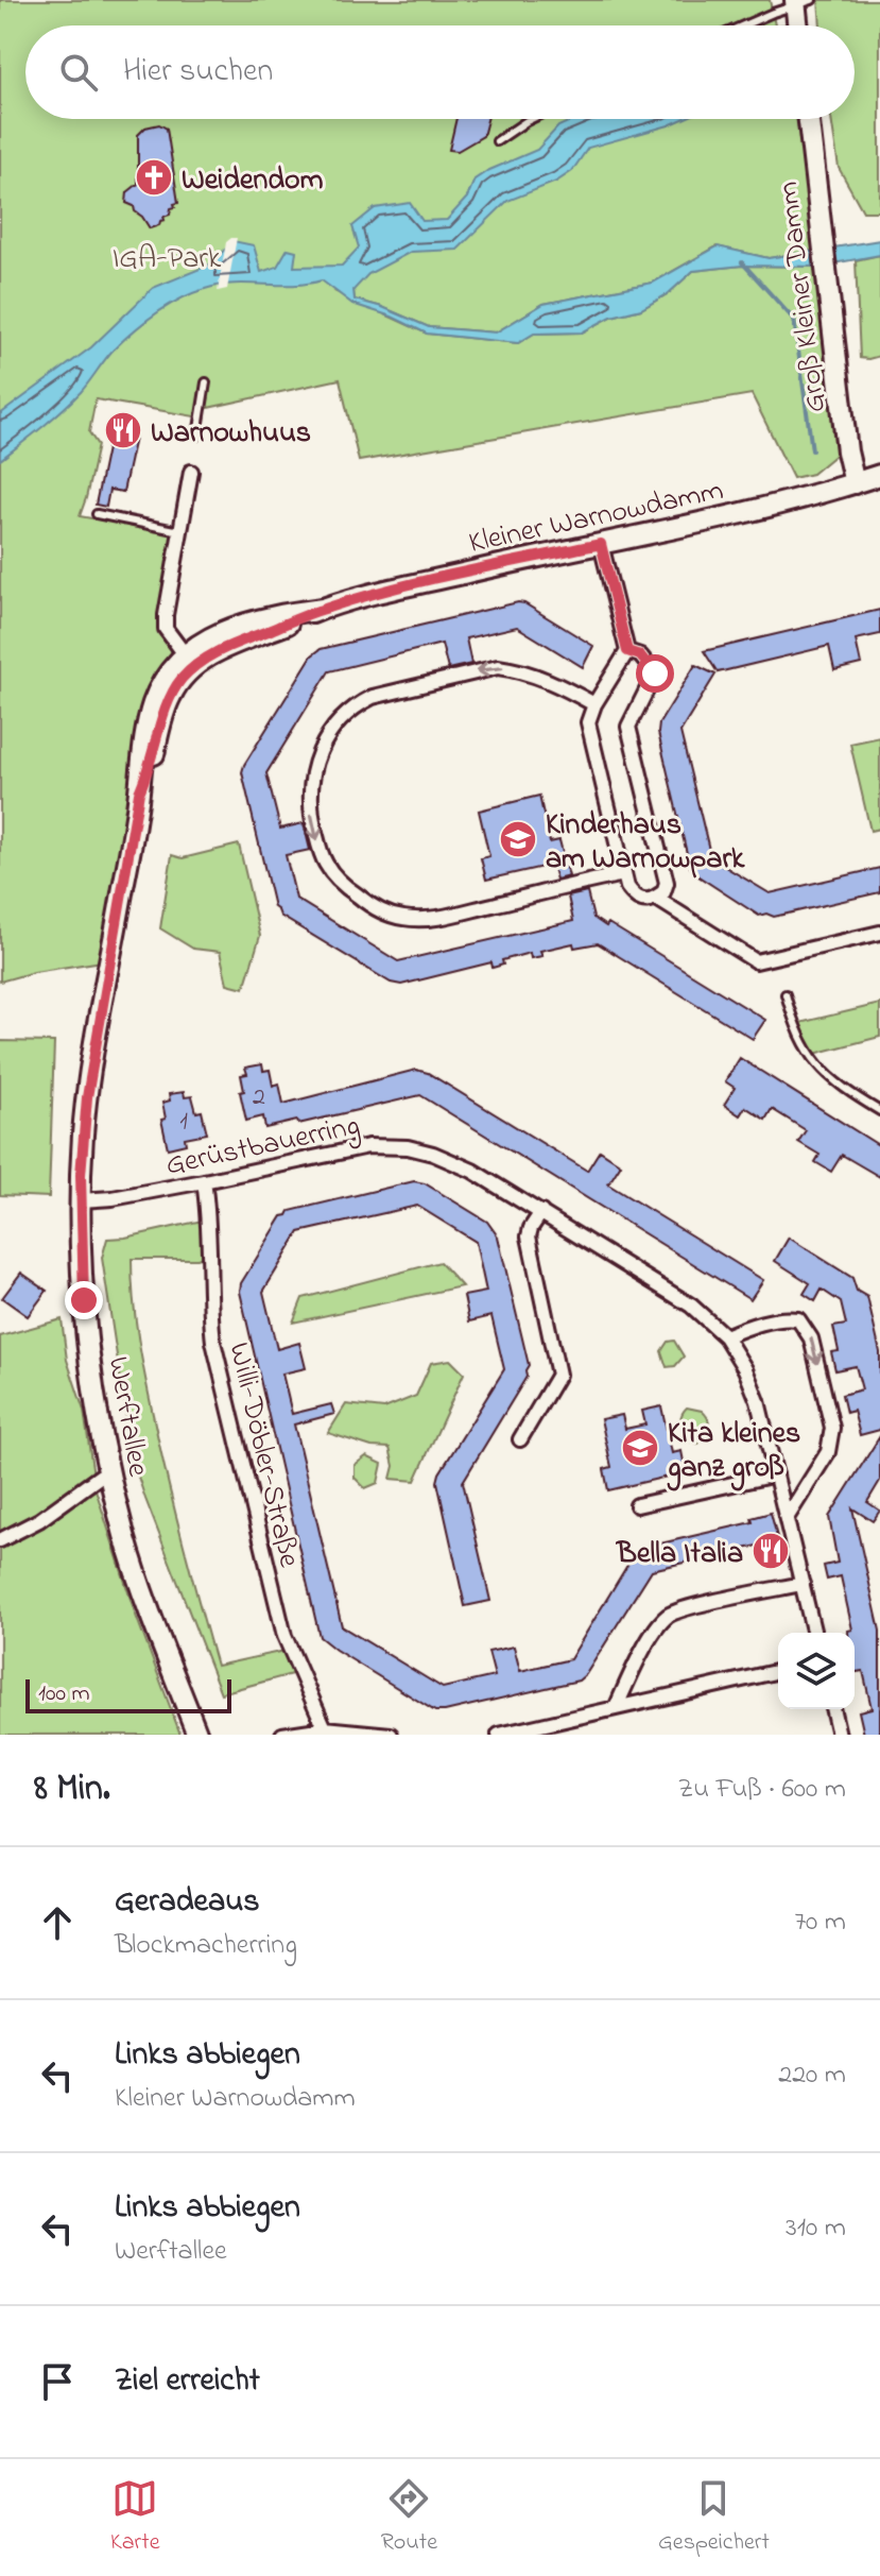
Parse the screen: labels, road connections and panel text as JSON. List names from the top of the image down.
{
  "streets": {
    "street": [
      "Groß Kleiner Damm",
      "Kleiner Warnowdamm",
      "Gerüstbauerring",
      "Werftallee",
      "Willi-Döbler-Straße"
    ]
  },
  "crossings": [
    ["Groß Kleiner Damm", "Kleiner Warnowdamm"],
    ["Kleiner Warnowdamm", "Werftallee"],
    ["Gerüstbauerring", "Werftallee"],
    ["Gerüstbauerring", "Willi-Döbler-Straße"]
  ],
  "parks": ["IGA-Park"],
  "places": {
    "church": ["Weidendom"],
    "restaurant": ["Warnowhuus", "Bella Italia"],
    "school or university": ["Kinderhaus am Warnowpark", "Kita kleines ganz groß"]
  },
  "house_numbers": ["2", "1"],
  "scale_bar": "100 m",
  "page": {
    "search": "Hier suchen",
    "scale": "100 m",
    "heading": ["8 Min.", "Zu Fuß · 600 m"],
    "list": [
      ["Geradeaus", "Blockmacherring", "70 m"],
      ["Links abbiegen", "Kleiner Warnowdamm", "220 m"],
      ["Links abbiegen", "Werftallee", "310 m"],
      "Ziel erreicht"
    ],
    "nav": ["Karte", "Route", "Gespeichert"]
  }
}
